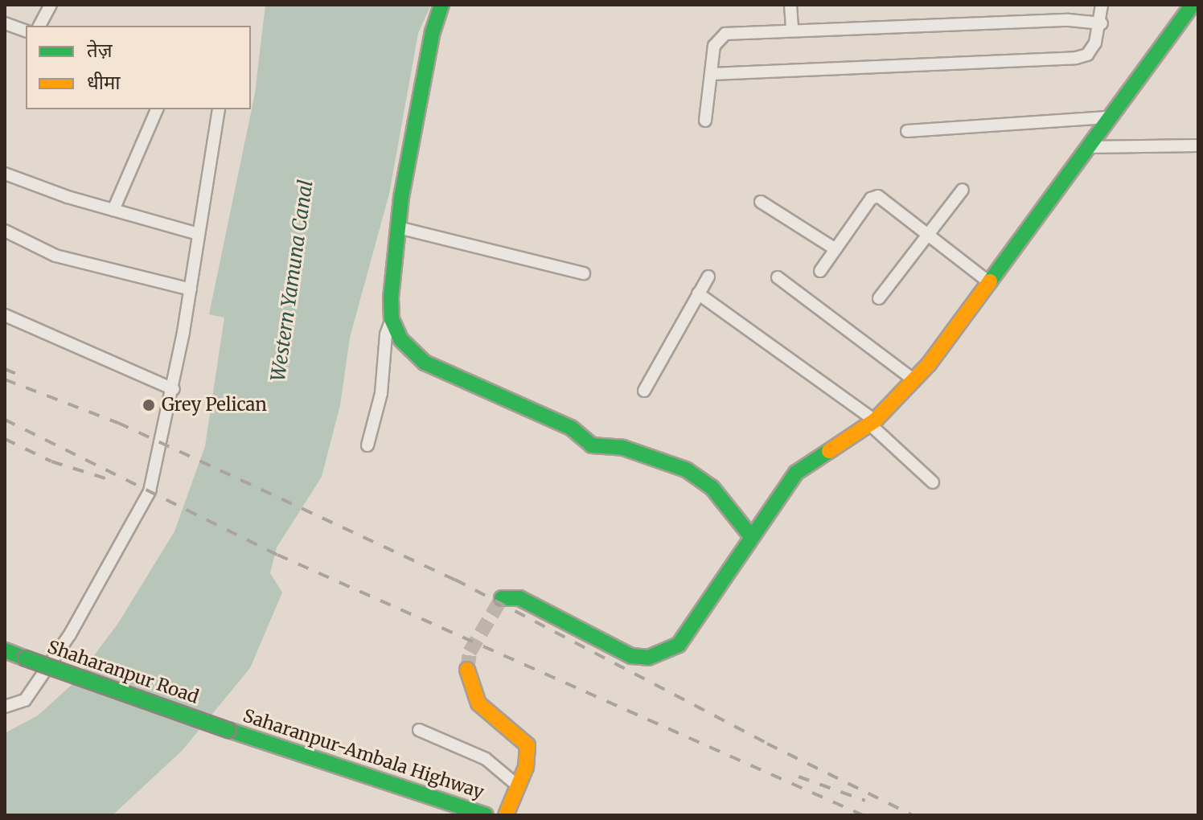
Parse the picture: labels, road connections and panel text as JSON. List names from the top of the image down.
{
  "streets": {
    "street": ["Shaharanpur Road", "Saharanpur-Ambala Highway"]
  },
  "crossings": [
    ["Shaharanpur Road", "Saharanpur-Ambala Highway"]
  ],
  "water": ["Western Yamuna Canal"],
  "places": ["Grey Pelican"],
  "legend": ["तेज़", "धीमा"]
}
